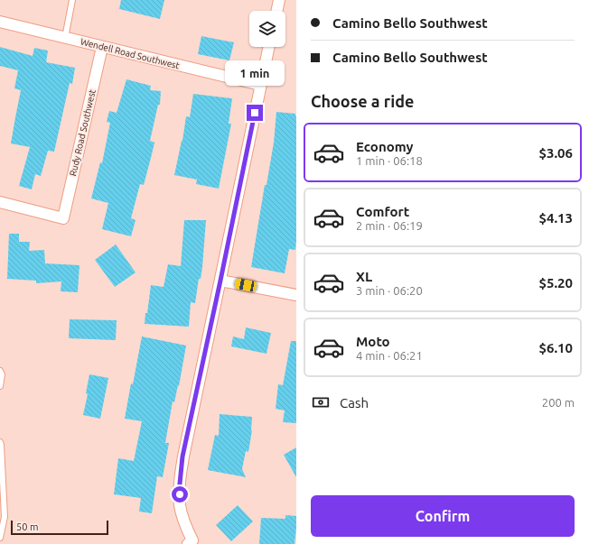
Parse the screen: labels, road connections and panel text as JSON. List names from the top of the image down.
{
  "streets": {
    "street": ["Wendell Road Southwest", "Rudy Road Southwest"]
  },
  "crossings": [
    ["Wendell Road Southwest", "Rudy Road Southwest"]
  ],
  "scale_bar": "50 m",
  "page": {
    "banner": ["Camino Bello Southwest", "Camino Bello Southwest"],
    "bubble": "1 min",
    "heading": "Choose a ride",
    "list": [
      {
        "name": "Economy",
        "note": "1 min · 06:18",
        "value": "$3.06"
      },
      {
        "name": "Comfort",
        "note": "2 min · 06:19",
        "value": "$4.13"
      },
      {
        "name": "XL",
        "note": "3 min · 06:20",
        "value": "$5.20"
      },
      {
        "name": "Moto",
        "note": "4 min · 06:21",
        "value": "$6.10"
      }
    ],
    "pay": ["Cash", "200 m"],
    "buttons": "Confirm",
    "scale": "50 m"
  }
}
